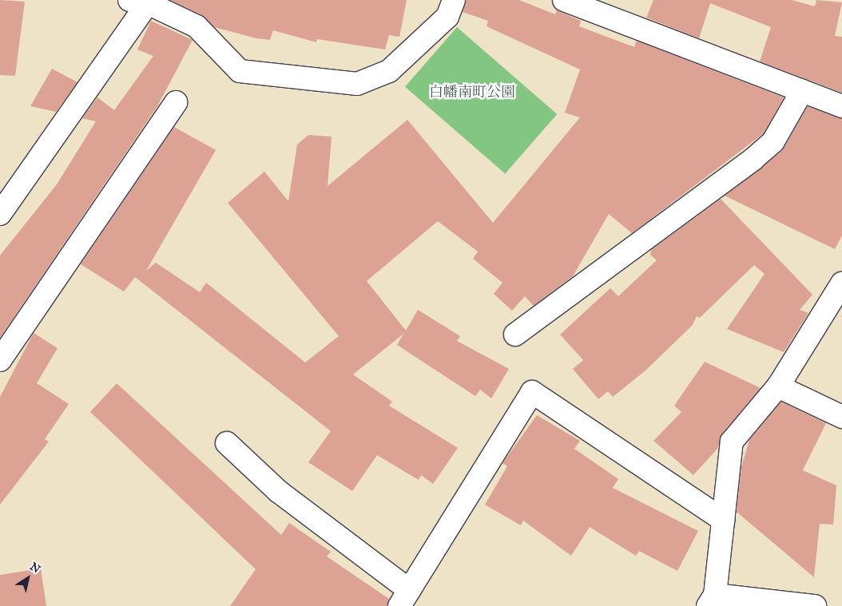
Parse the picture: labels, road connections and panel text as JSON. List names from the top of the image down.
{
  "parks": ["白幡南町公園"],
  "north": "top right"
}
